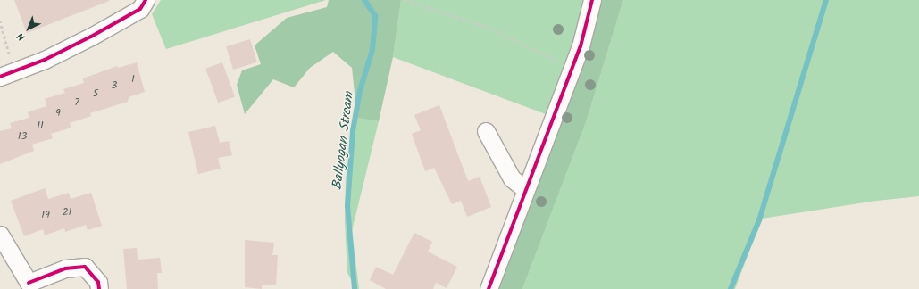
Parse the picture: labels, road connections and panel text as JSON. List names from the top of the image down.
{
  "water": ["Ballyogan Stream"],
  "house_numbers": [
    "1",
    "3",
    "5",
    "7",
    "9",
    "11",
    "13",
    "21",
    "19"
  ],
  "north": "bottom left"
}
